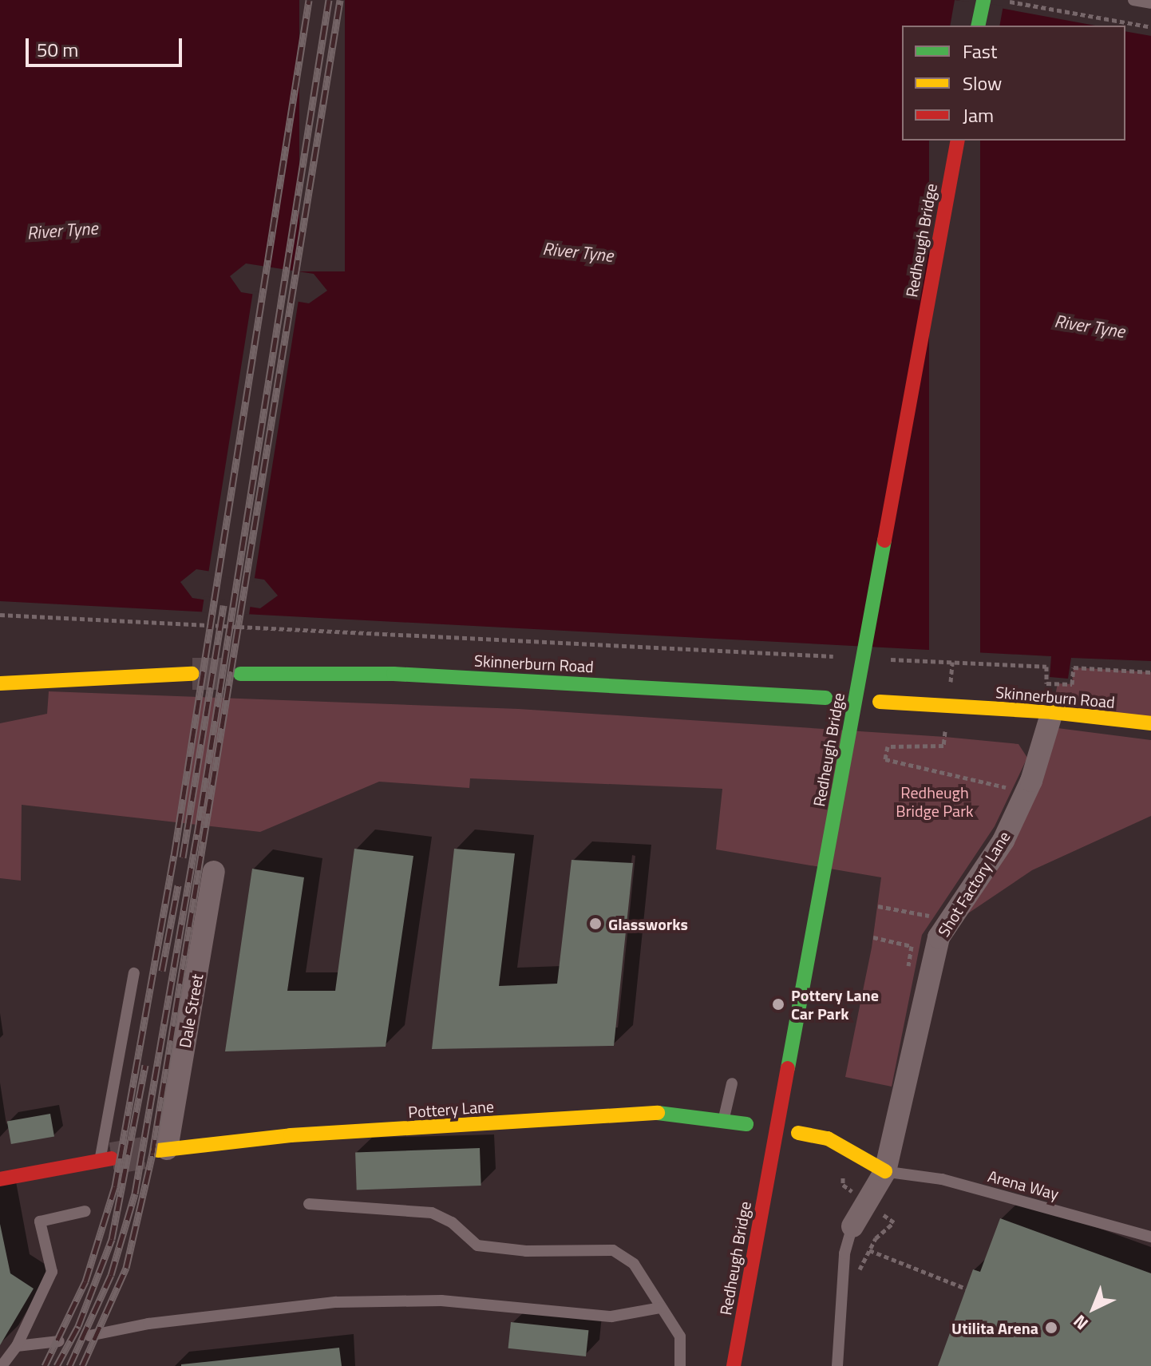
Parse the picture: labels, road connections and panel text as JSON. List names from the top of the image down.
{
  "streets": {
    "street": [
      "Redheugh Bridge",
      "Skinnerburn Road",
      "Shot Factory Lane",
      "Dale Street",
      "Pottery Lane"
    ],
    "lane": ["Arena Way"]
  },
  "crossings": [
    ["Skinnerburn Road", "Shot Factory Lane"],
    ["Shot Factory Lane", "Arena Way"],
    ["Dale Street", "Pottery Lane"]
  ],
  "water": ["River Tyne"],
  "parks": ["Redheugh Bridge Park"],
  "places": ["Glassworks", "Pottery Lane Car Park", "Utilita Arena"],
  "legend": ["Fast", "Slow", "Jam"],
  "scale_bar": "50 m",
  "north": "bottom left"
}
